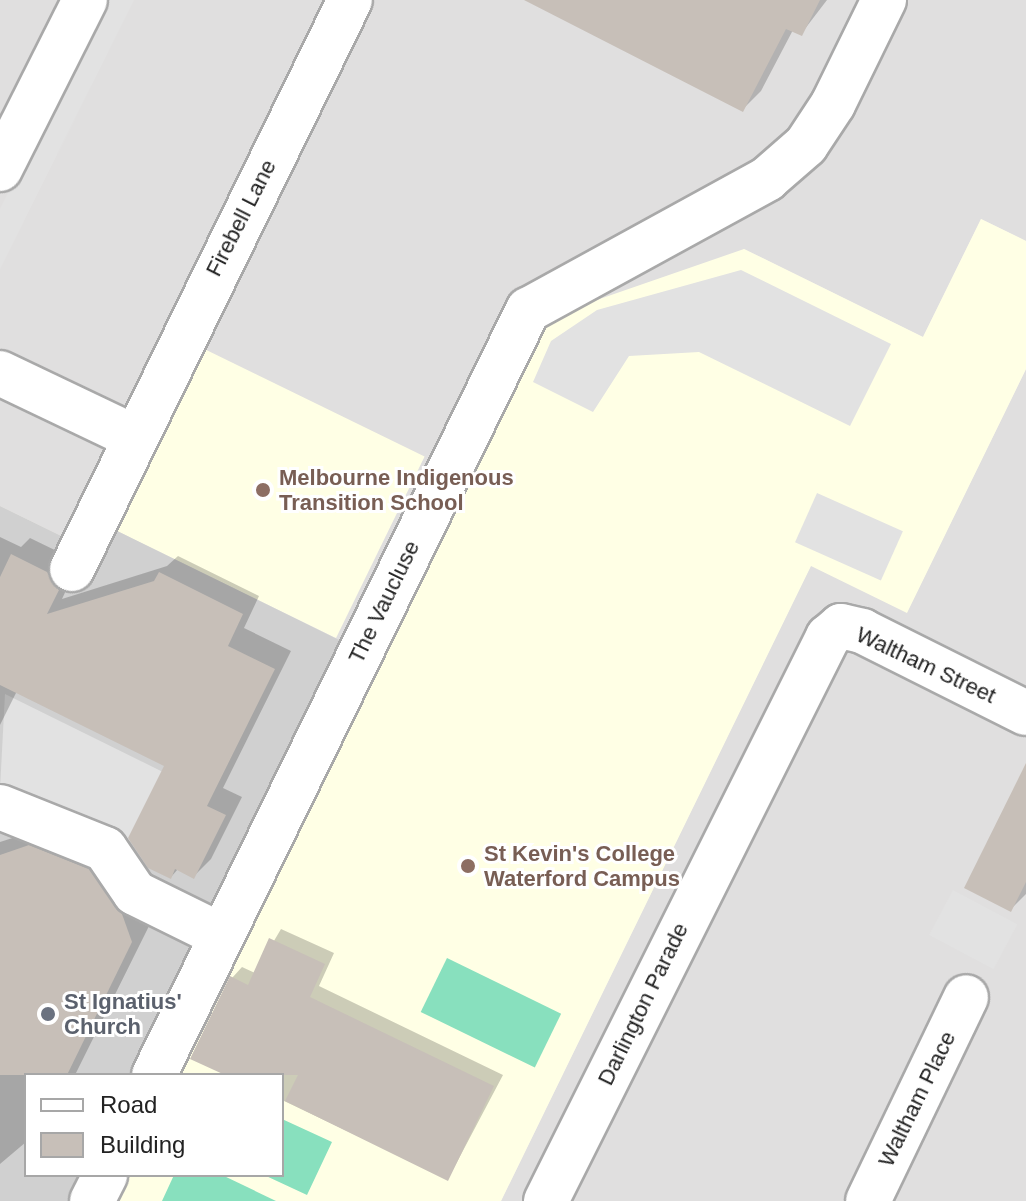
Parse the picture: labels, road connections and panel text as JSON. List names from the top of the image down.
{
  "streets": {
    "street": [
      "Firebell Lane",
      "The Vaucluse",
      "Waltham Street",
      "Darlington Parade",
      "Waltham Place"
    ]
  },
  "crossings": [
    ["Waltham Street", "Darlington Parade"]
  ],
  "places": ["Melbourne Indigenous Transition School", "St Kevin's College Waterford Campus", "St Ignatius' Church"],
  "legend": ["Road", "Building"]
}
